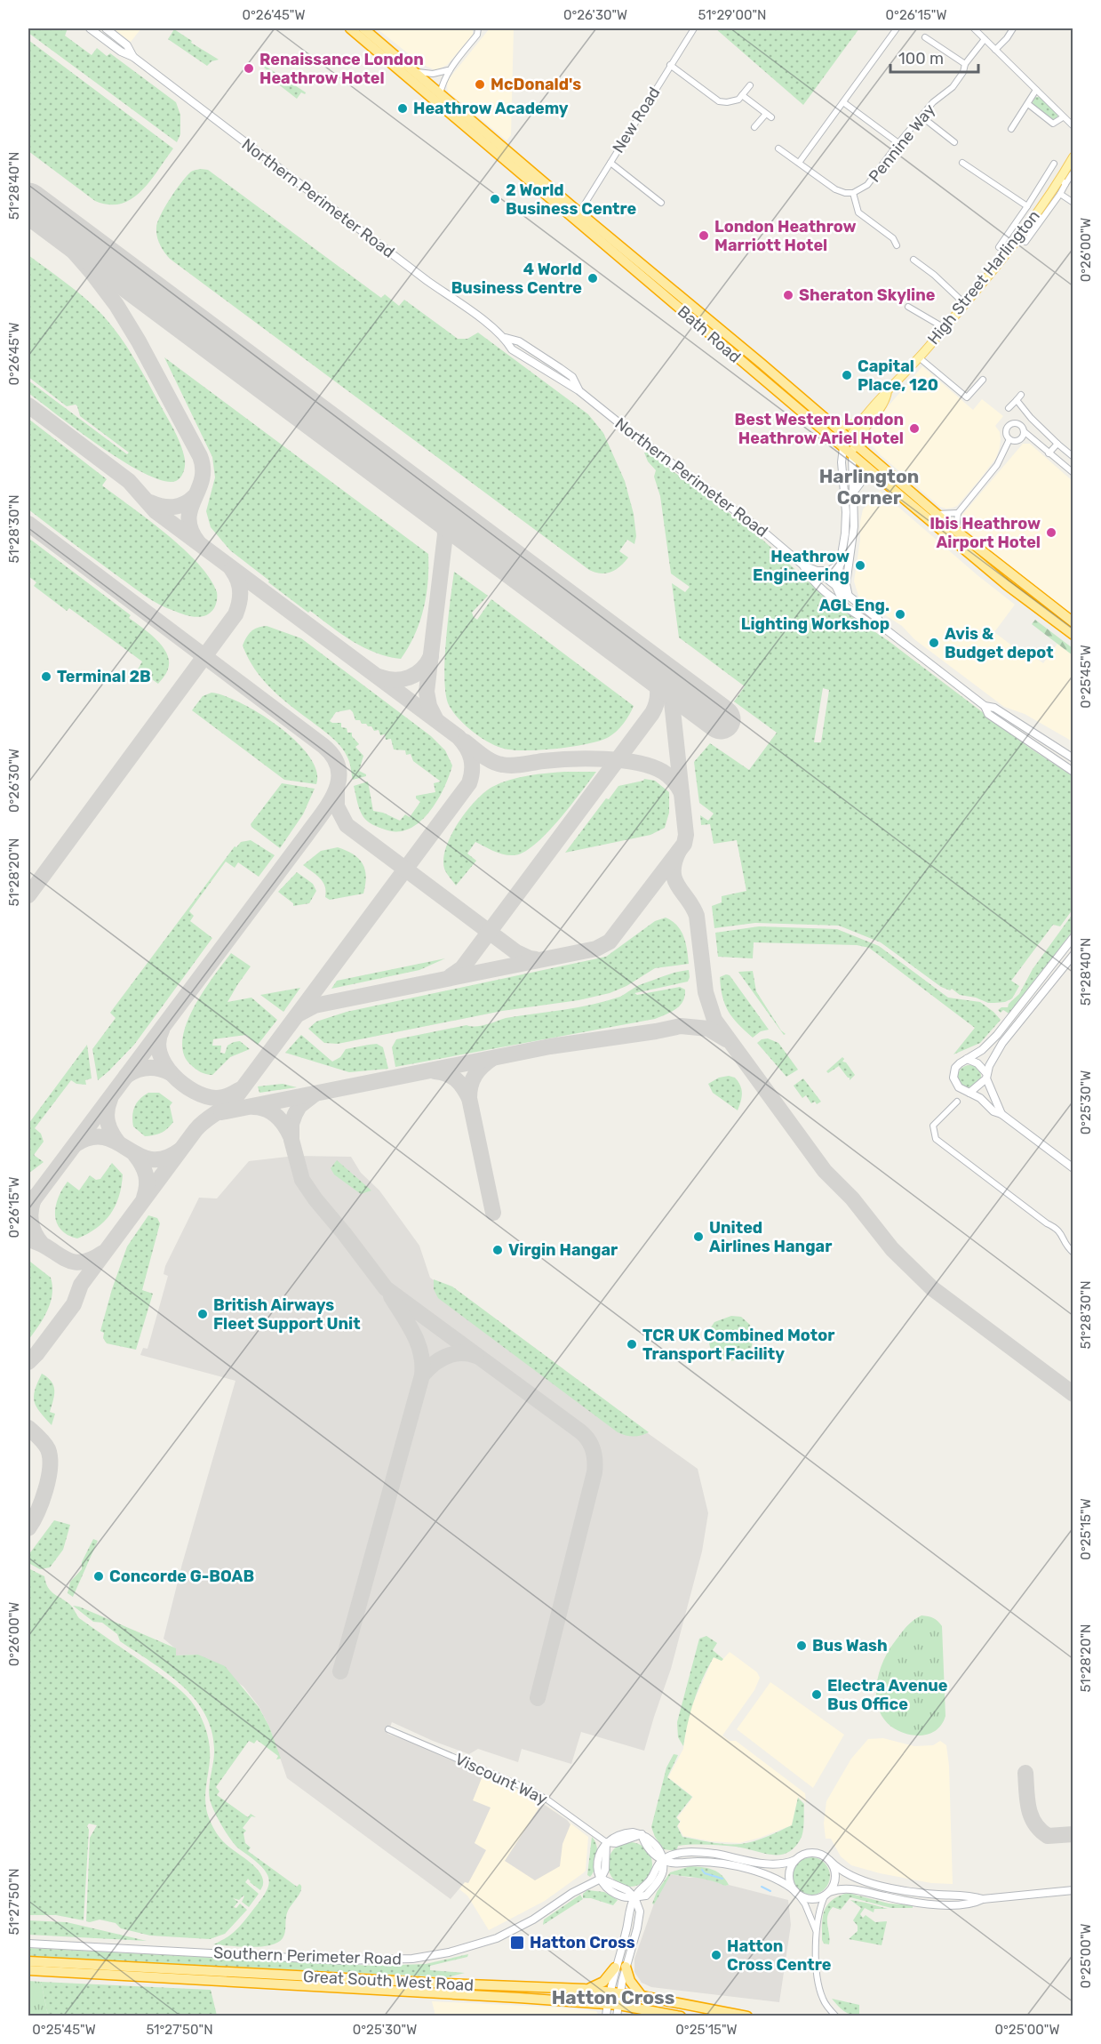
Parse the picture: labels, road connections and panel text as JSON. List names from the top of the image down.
{
  "streets": {
    "highway": ["Bath Road", "Great South West Road"],
    "main road": ["High Street Harlington"],
    "street": [
      "New Road",
      "Pennine Way",
      "Northern Perimeter Road",
      "Viscount Way",
      "Southern Perimeter Road"
    ]
  },
  "crossings": [
    ["New Road", "Bath Road"],
    ["High Street Harlington", "Bath Road"]
  ],
  "districts": ["Harlington Corner", "Hatton Cross"],
  "places": {
    "other": [
      "Renaissance London Heathrow Hotel",
      "McDonald's",
      "Heathrow Academy",
      "2 World Business Centre",
      "London Heathrow Marriott Hotel",
      "4 World Business Centre",
      "Sheraton Skyline",
      "Capital Place, 120",
      "Best Western London Heathrow Ariel Hotel",
      "Ibis Heathrow Airport Hotel",
      "Heathrow Engineering",
      "AGL Eng. Lighting Workshop",
      "Avis & Budget depot",
      "Terminal 2B",
      "United Airlines Hangar",
      "Virgin Hangar",
      "British Airways Fleet Support Unit",
      "TCR UK Combined Motor Transport Facility",
      "Concorde G-BOAB",
      "Bus Wash",
      "Electra Avenue Bus Office",
      "Hatton Cross Centre"
    ],
    "transit": ["Hatton Cross"]
  },
  "scale_bar": "100 m",
  "coordinates": [
    "0°26'45\"W",
    "0°26'30\"W",
    "51°29'00\"N",
    "0°26'15\"W",
    "51°28'40\"N",
    "0°26'00\"W",
    "51°28'30\"N",
    "0°25'45\"W",
    "51°28'20\"N",
    "0°25'30\"W",
    "0°25'15\"W",
    "51°27'50\"N",
    "0°25'00\"W"
  ]
}
